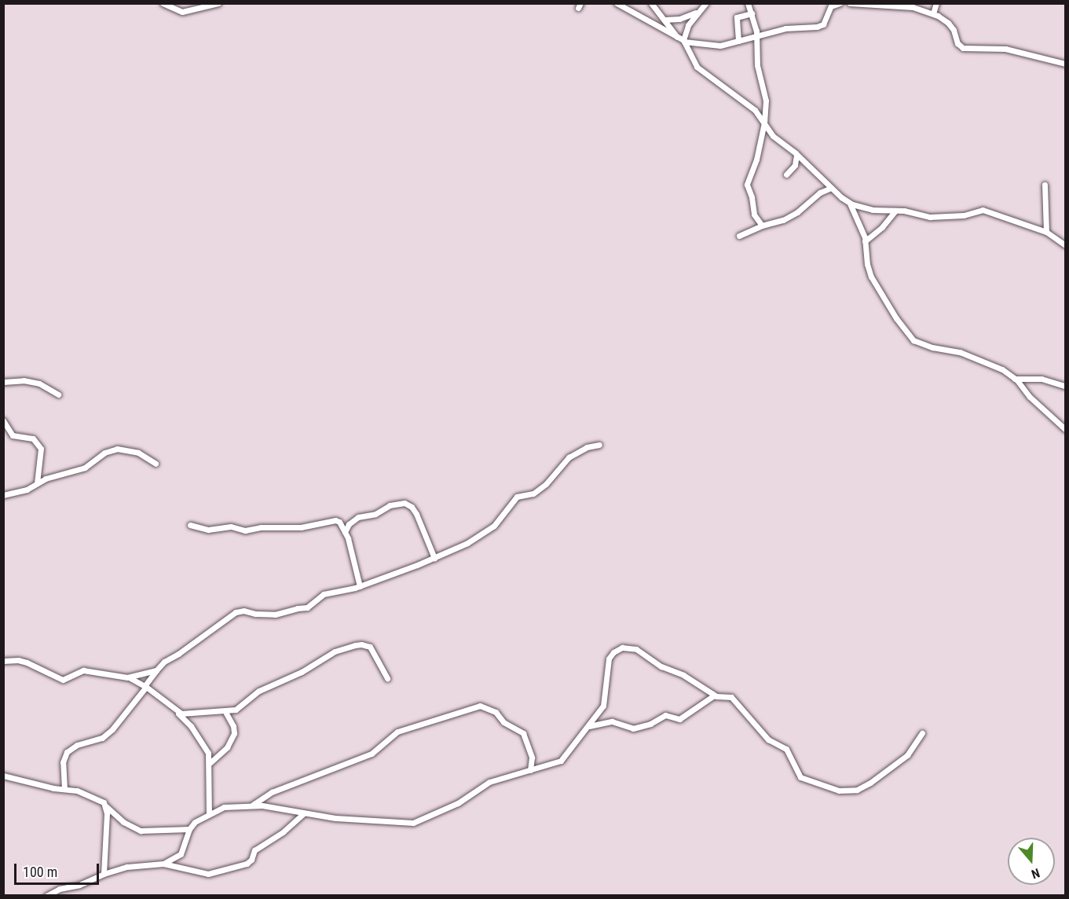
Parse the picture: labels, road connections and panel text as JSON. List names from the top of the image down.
{
  "scale_bar": "100 m",
  "north": "bottom"
}
